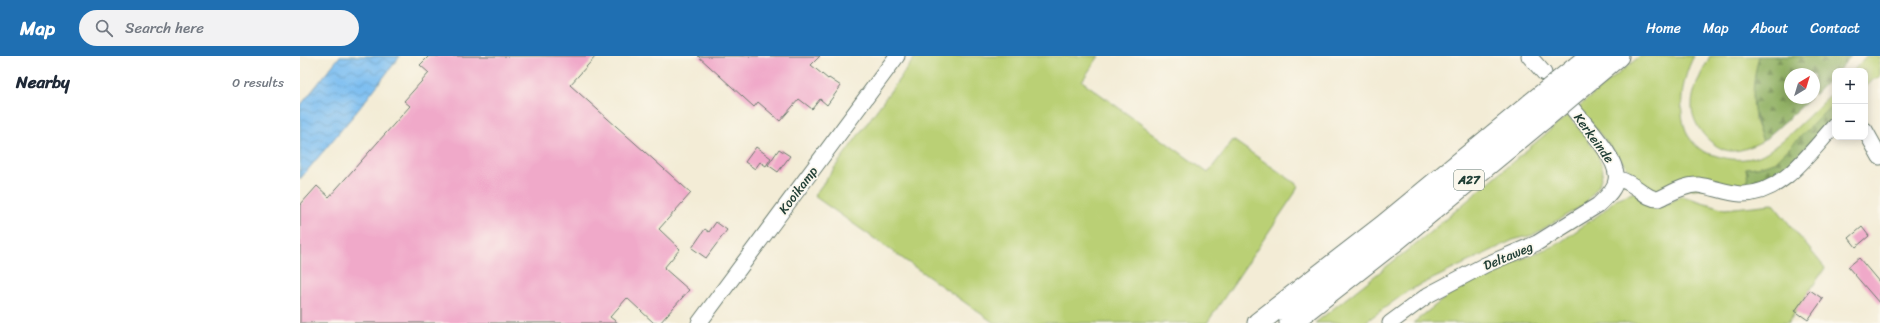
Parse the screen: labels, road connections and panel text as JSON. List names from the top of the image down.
{
  "streets": {
    "highway": ["A27"],
    "street": ["Kerkeinde", "Kooikamp", "Deltaweg"]
  },
  "crossings": [
    ["Kerkeinde", "Deltaweg"]
  ],
  "north": "top right",
  "page": {
    "header": "Map",
    "search": "Search here",
    "nav": [
      "Home",
      "Map",
      "About",
      "Contact"
    ],
    "heading": ["Nearby", "0 results"],
    "map_buttons": ["+", "−"]
  }
}
